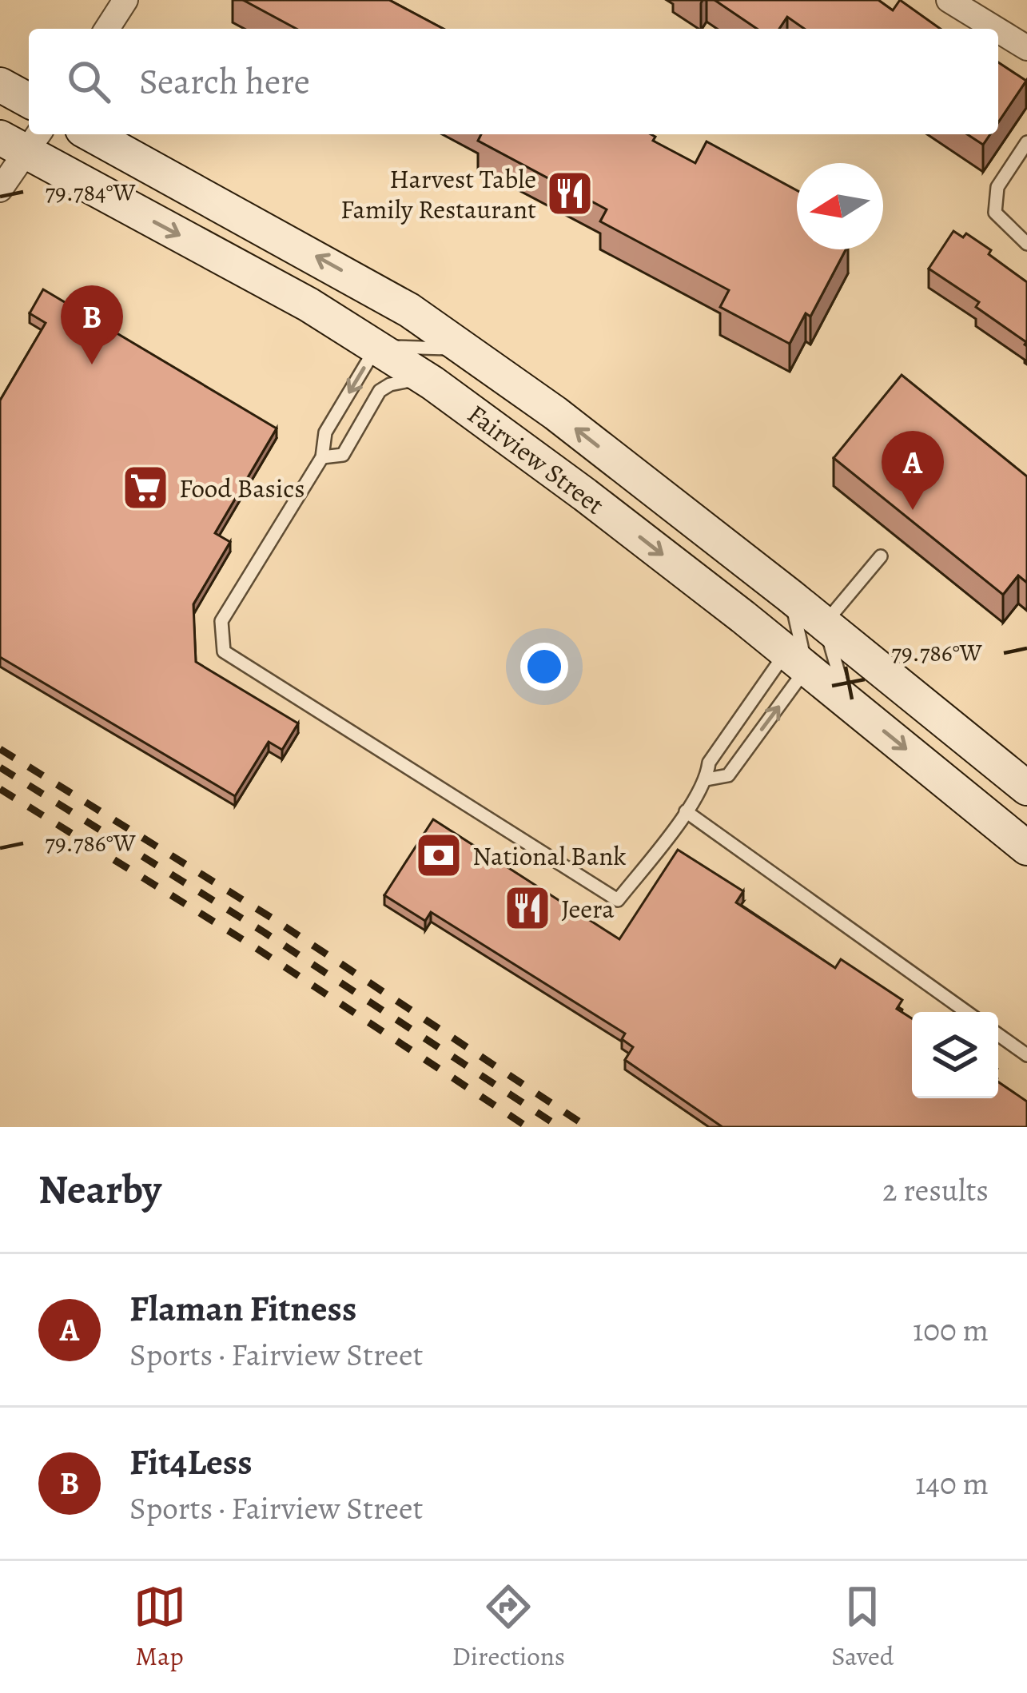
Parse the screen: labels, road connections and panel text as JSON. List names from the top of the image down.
{
  "streets": {
    "main road": ["Fairview Street"]
  },
  "places": {
    "restaurant": ["Harvest Table Family Restaurant", "Jeera"],
    "supermarket": ["Food Basics"],
    "bank": ["National Bank"]
  },
  "north": "left",
  "page": {
    "search": "Search here",
    "pins": ["B", "A"],
    "heading": ["Nearby", "2 results"],
    "list": [
      {
        "mark": "A",
        "name": "Flaman Fitness",
        "note": "Sports · Fairview Street",
        "value": "100 m"
      },
      {
        "mark": "B",
        "name": "Fit4Less",
        "note": "Sports · Fairview Street",
        "value": "140 m"
      }
    ],
    "nav": ["Map", "Directions", "Saved"]
  },
  "coordinates": ["79.784°W", "79.786°W"]
}
